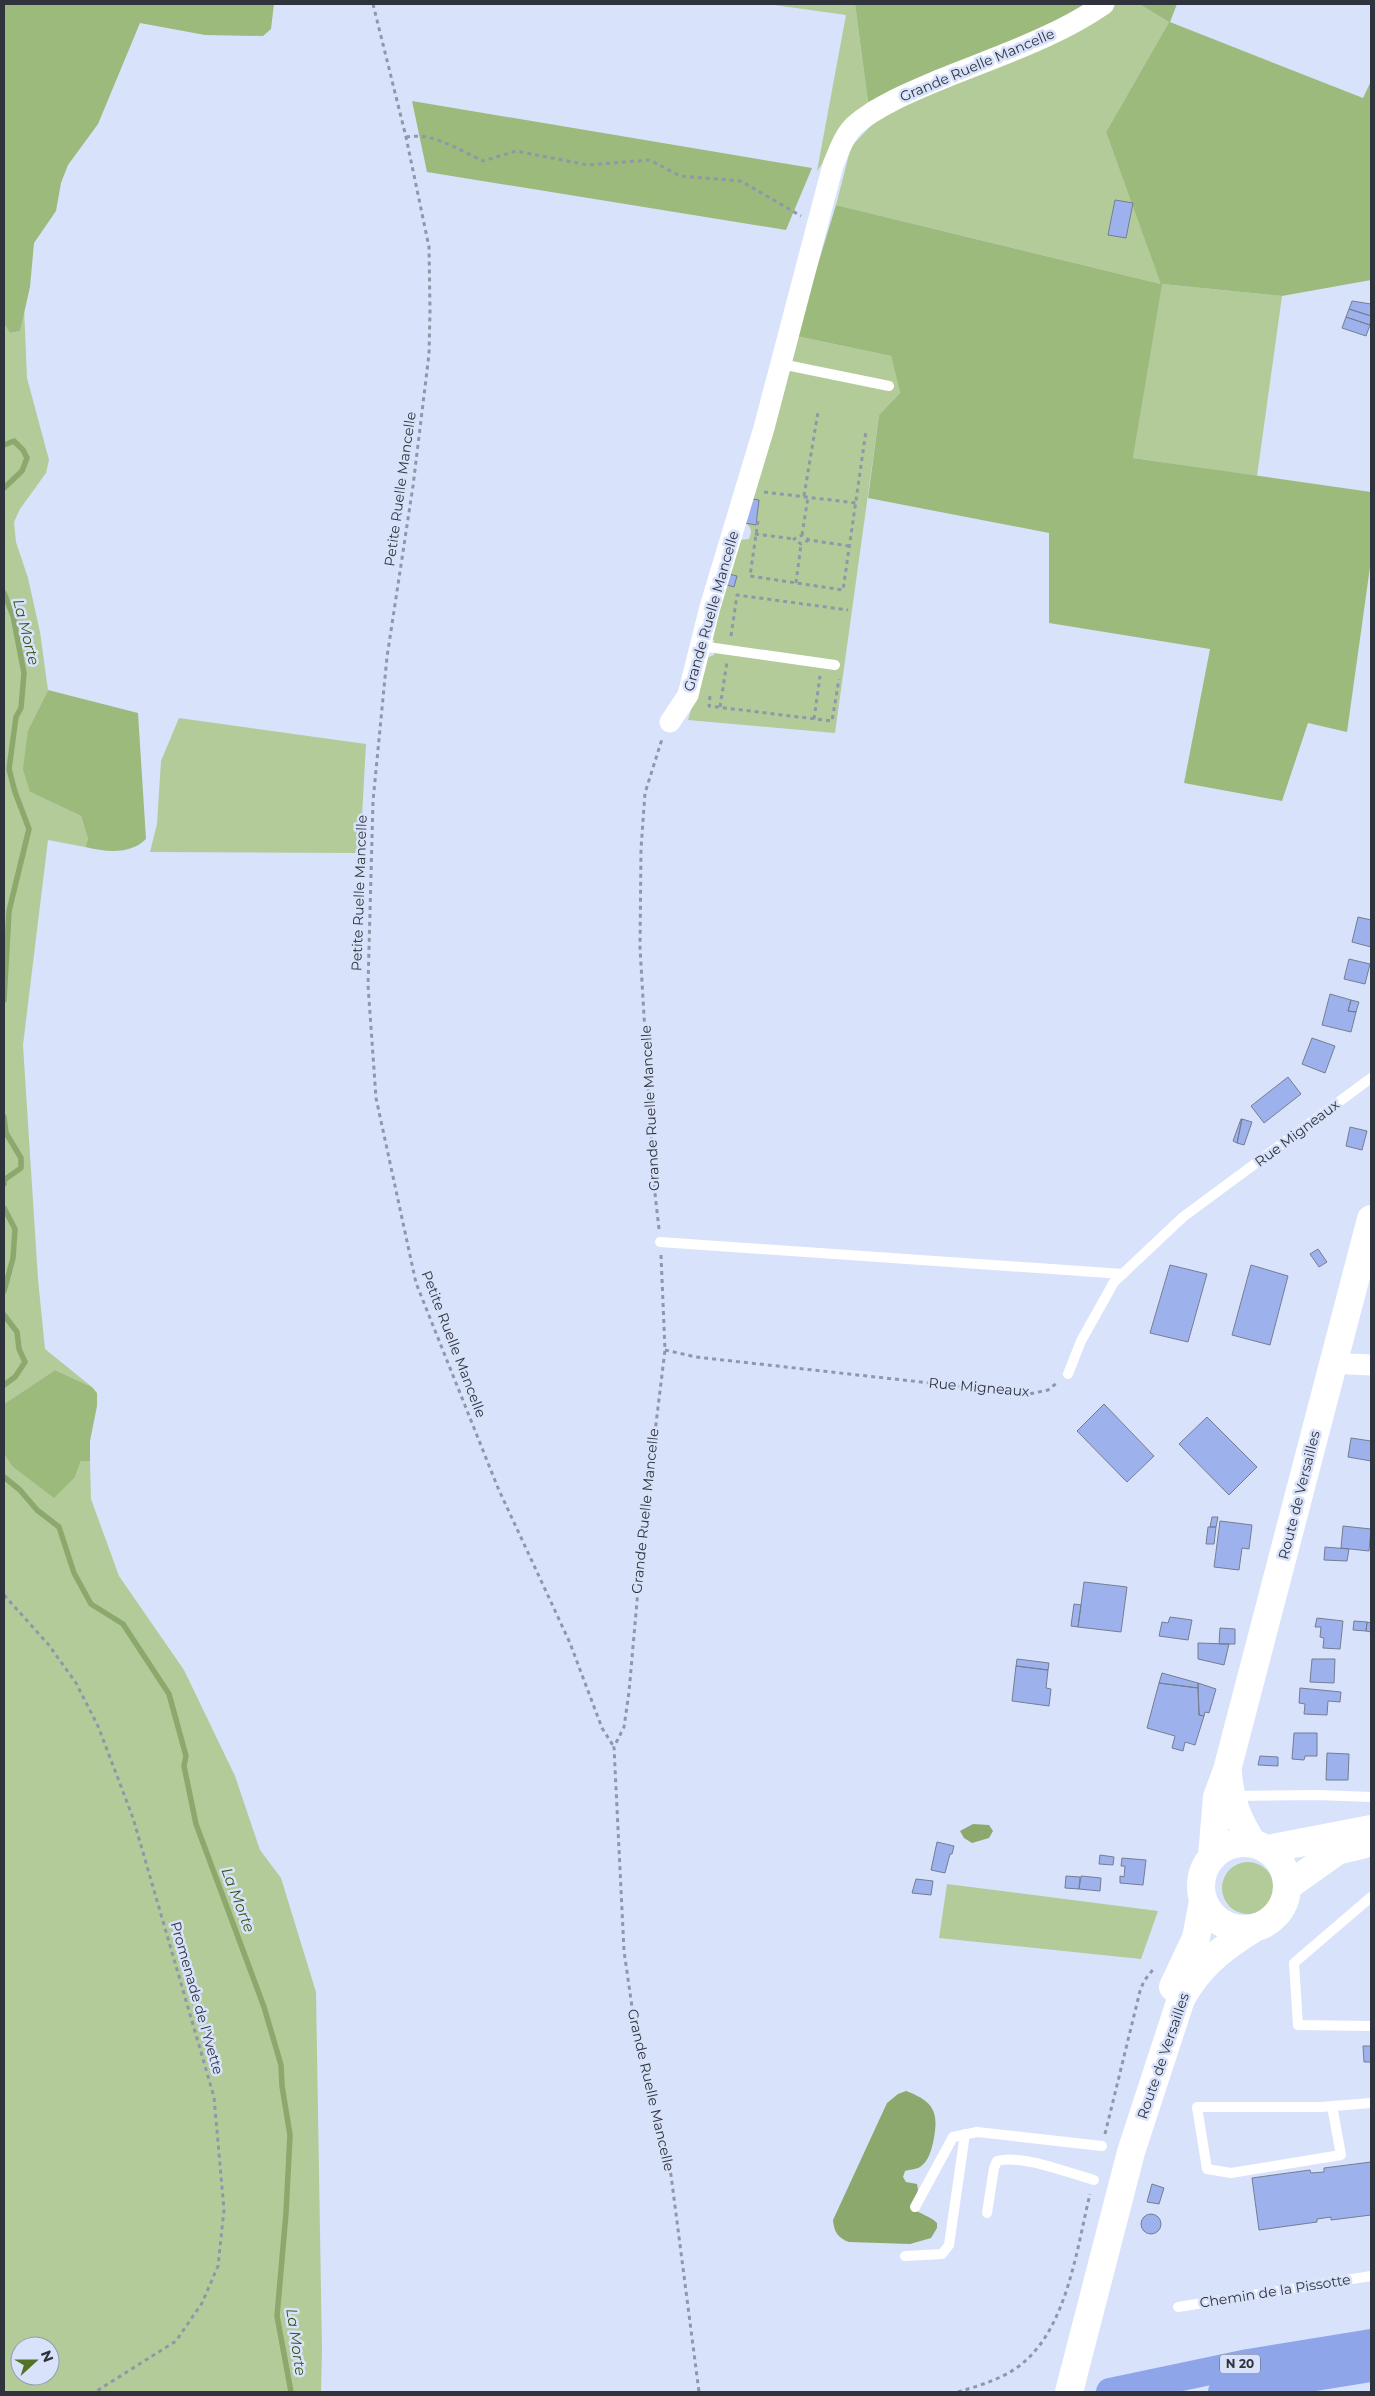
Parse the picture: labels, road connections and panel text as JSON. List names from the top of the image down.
{
  "streets": {
    "highway": ["N 20"],
    "main road": ["Route de Versailles"],
    "street": ["Grande Ruelle Mancelle"],
    "lane": ["Rue Migneaux", "Chemin de la Pissotte"],
    "path": ["Petite Ruelle Mancelle", "Promenade de l'Yvette"]
  },
  "crossings": [
    ["Grande Ruelle Mancelle", "Petite Ruelle Mancelle"],
    ["Grande Ruelle Mancelle", "Rue Migneaux"]
  ],
  "water": ["La Morte"],
  "north": "right"
}
